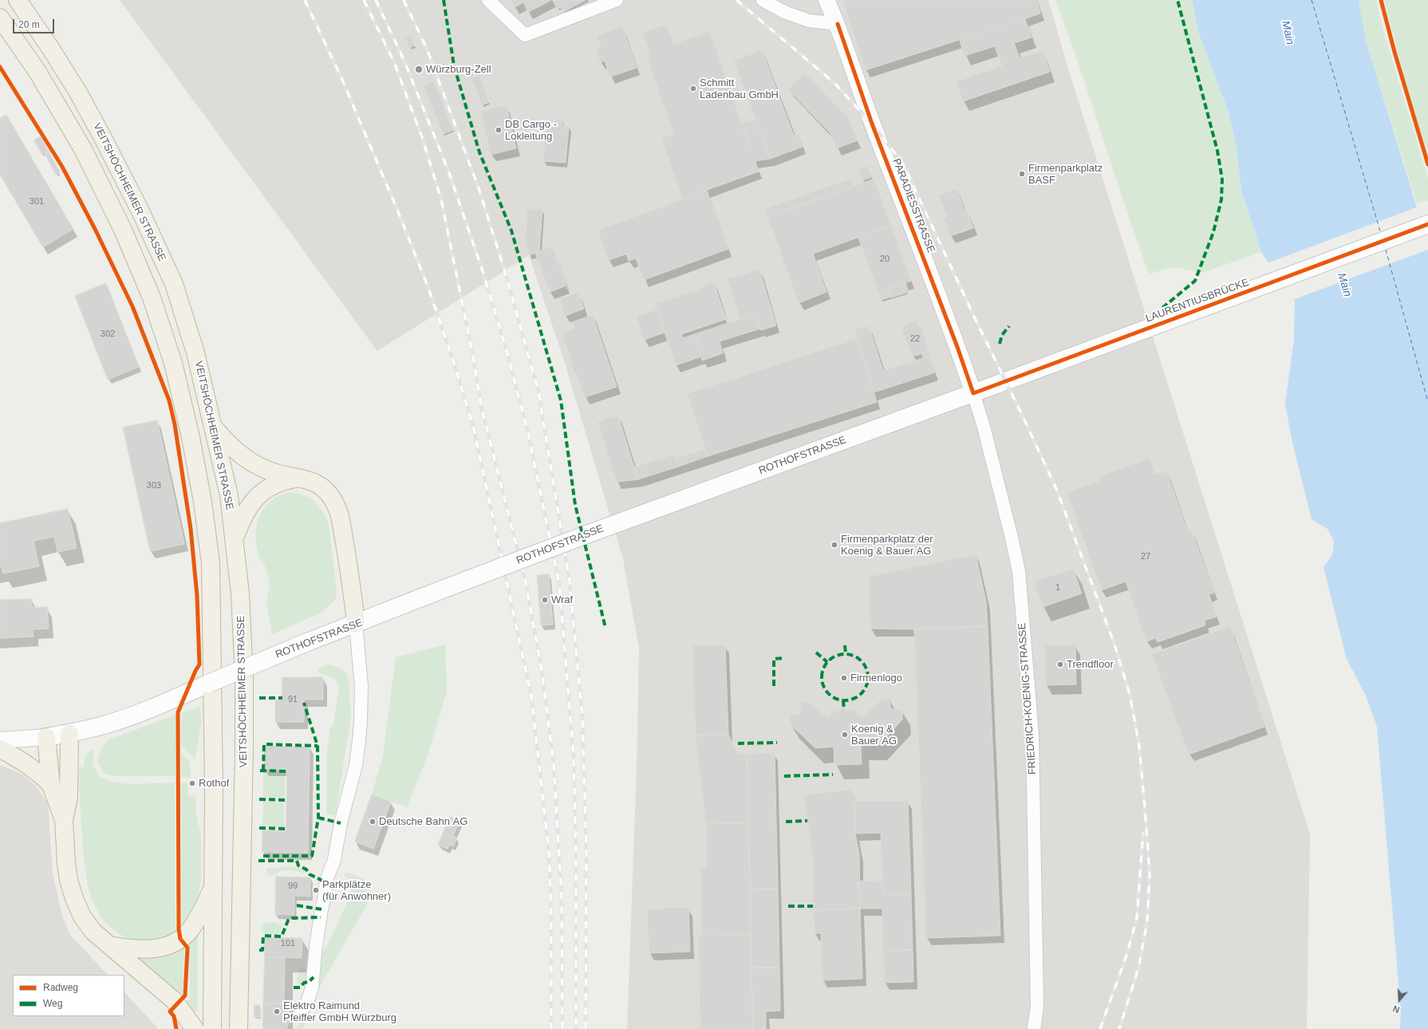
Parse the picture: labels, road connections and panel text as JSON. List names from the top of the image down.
{
  "streets": {
    "highway": ["VEITSHÖCHHEIMER STRASSE"],
    "main road": ["LAURENTIUSBRÜCKE", "ROTHOFSTRASSE"],
    "street": ["PARADIESSTRASSE", "FRIEDRICH-KOENIG-STRASSE"]
  },
  "crossings": [
    ["PARADIESSTRASSE", "LAURENTIUSBRÜCKE"],
    ["PARADIESSTRASSE", "ROTHOFSTRASSE"],
    ["PARADIESSTRASSE", "FRIEDRICH-KOENIG-STRASSE"],
    ["LAURENTIUSBRÜCKE", "ROTHOFSTRASSE"],
    ["LAURENTIUSBRÜCKE", "FRIEDRICH-KOENIG-STRASSE"],
    ["ROTHOFSTRASSE", "FRIEDRICH-KOENIG-STRASSE"]
  ],
  "water": ["Main"],
  "places": [
    "Würzburg-Zell",
    "Schmitt Ladenbau GmbH",
    "DB Cargo - Lokleitung",
    "Firmenparkplatz BASF",
    "Firmenparkplatz der Koenig & Bauer AG",
    "Wraf",
    "Trendfloor",
    "Firmenlogo",
    "Koenig & Bauer AG",
    "Rothof",
    "Deutsche Bahn AG",
    "Parkplätze (für Anwohner)",
    "Elektro Raimund Pfeiffer GmbH Würzburg"
  ],
  "house_numbers": [
    "301",
    "20",
    "302",
    "22",
    "303",
    "27",
    "1",
    "91",
    "99",
    "101"
  ],
  "legend": ["Radweg", "Weg"],
  "scale_bar": "20 m",
  "north": "bottom"
}
